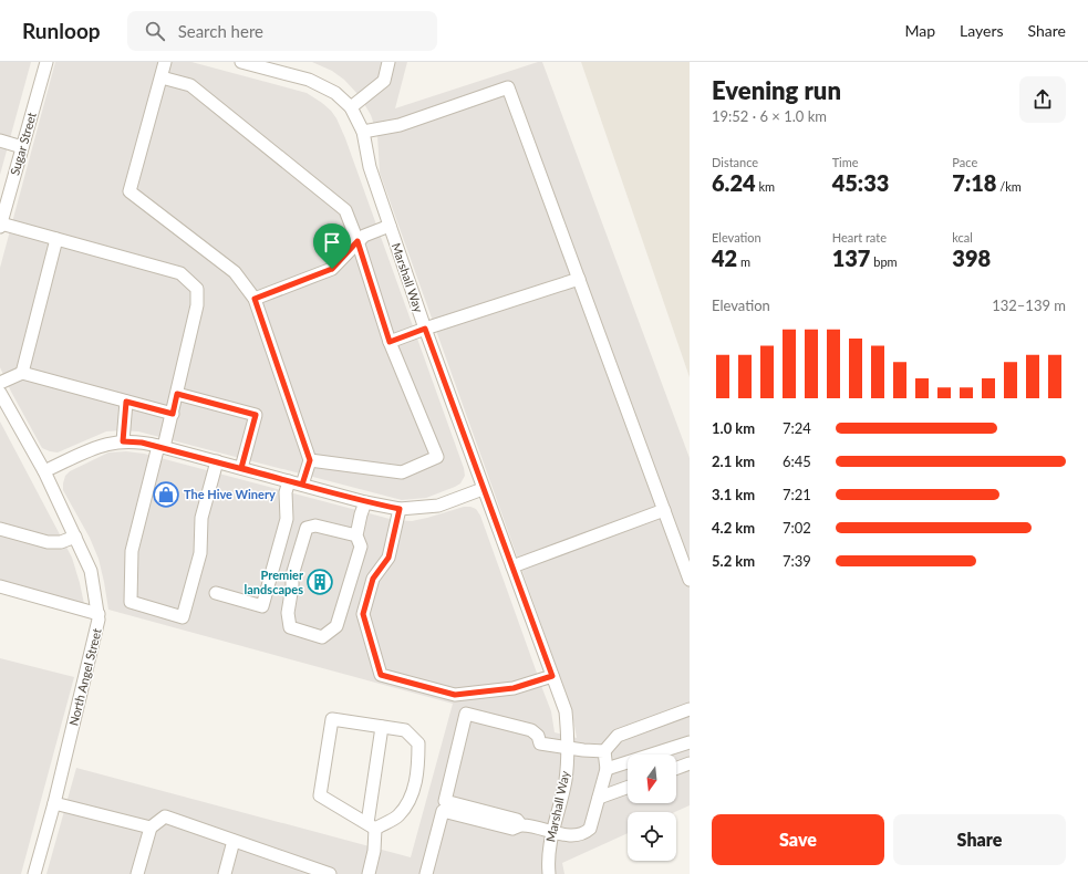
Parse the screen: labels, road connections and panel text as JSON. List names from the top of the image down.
{
  "streets": {
    "street": ["Sugar Street", "Marshall Way", "North Angel Street"]
  },
  "places": {
    "shop": ["The Hive Winery"],
    "building": ["Premier landscapes"]
  },
  "north": "bottom",
  "page": {
    "header": "Runloop",
    "search": "Search here",
    "nav": ["Map", "Layers", "Share"],
    "heading": ["Evening run", "19:52 · 6 × 1.0 km"],
    "stats": [
      ["Distance", "6.24 km"],
      ["Time", "45:33"],
      ["Pace", "7:18 /km"],
      ["Elevation", "42 m"],
      ["Heart rate", "137 bpm"],
      ["kcal", "398"]
    ],
    "chart": ["Elevation", "132–139 m"],
    "list": [
      {
        "name": "1.0 km",
        "note": "7:24"
      },
      {
        "name": "2.1 km",
        "note": "6:45"
      },
      {
        "name": "3.1 km",
        "note": "7:21"
      },
      {
        "name": "4.2 km",
        "note": "7:02"
      },
      {
        "name": "5.2 km",
        "note": "7:39"
      }
    ],
    "buttons": ["Save", "Share"]
  }
}
